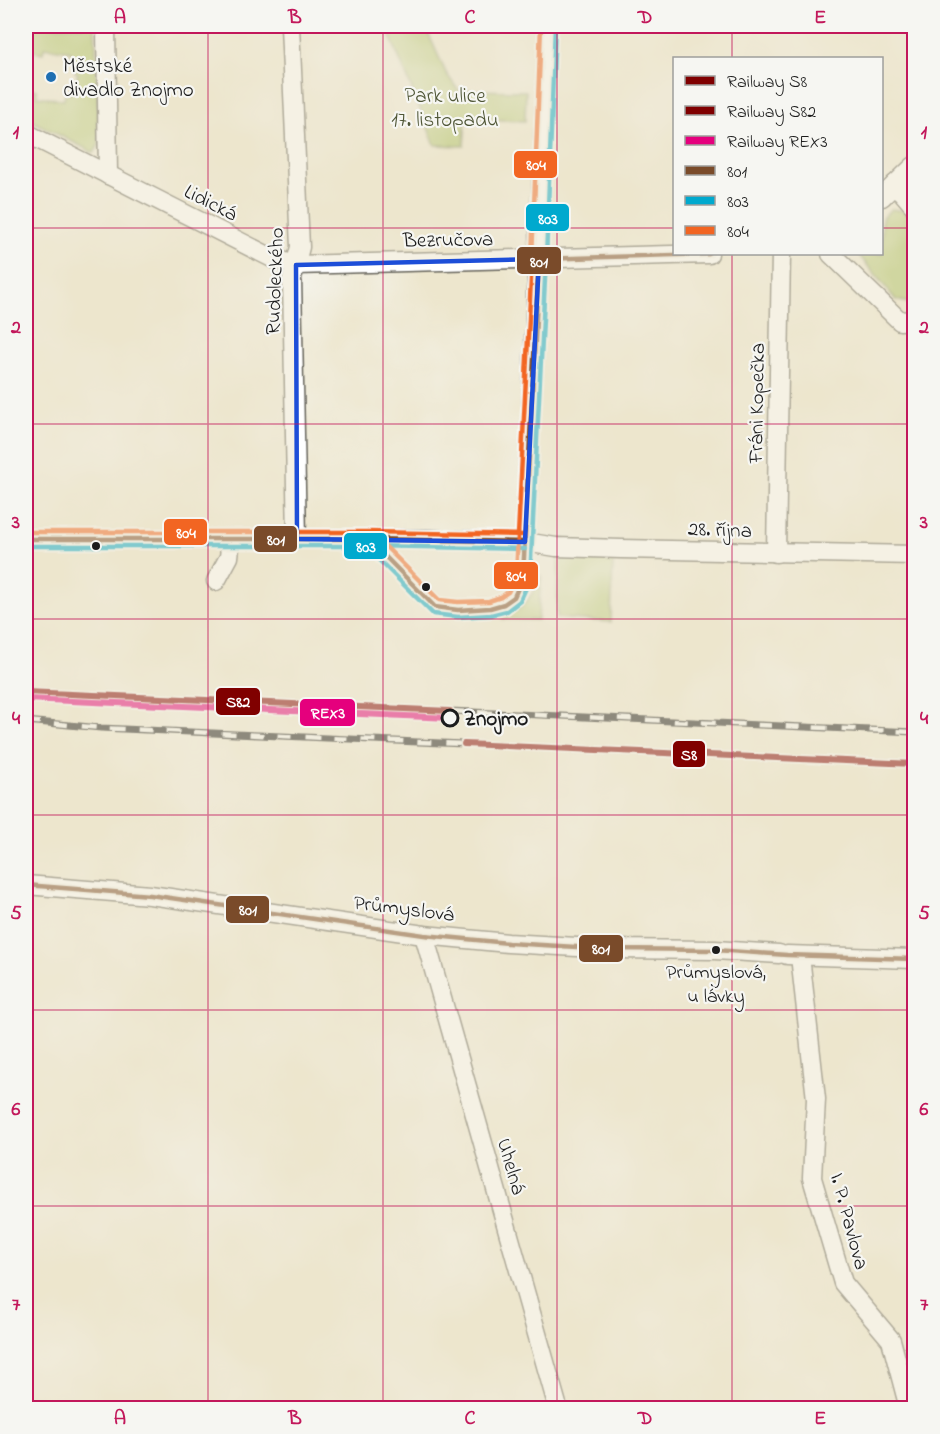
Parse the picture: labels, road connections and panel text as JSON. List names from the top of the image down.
{
  "streets": {
    "street": [
      "Lidická",
      "Bezručova",
      "Rudoleckého",
      "Fráni Kopečka",
      "28. října",
      "Průmyslová",
      "Uhelná",
      "I. P. Pavlova"
    ]
  },
  "crossings": [
    ["Lidická", "Bezručova"],
    ["Lidická", "Rudoleckého"],
    ["Bezručova", "Rudoleckého"],
    ["Rudoleckého", "28. října"],
    ["Fráni Kopečka", "28. října"],
    ["Průmyslová", "Uhelná"],
    ["Průmyslová", "I. P. Pavlova"]
  ],
  "parks": ["Park ulice 17. listopadu"],
  "places": ["Městské divadlo Znojmo", "Znojmo", "Průmyslová, u lávky"],
  "lines": [
    "transit line 803",
    "transit line 804",
    "transit line 801",
    "rail line S82",
    "rail line REX3",
    "rail line S8"
  ],
  "legend": [
    "Railway S8",
    "Railway S82",
    "Railway REX3",
    "801",
    "803",
    "804"
  ],
  "grid": {
    "columns": [
      "A",
      "B",
      "C",
      "D",
      "E"
    ],
    "rows": [
      "1",
      "2",
      "3",
      "4",
      "5",
      "6",
      "7"
    ]
  }
}
